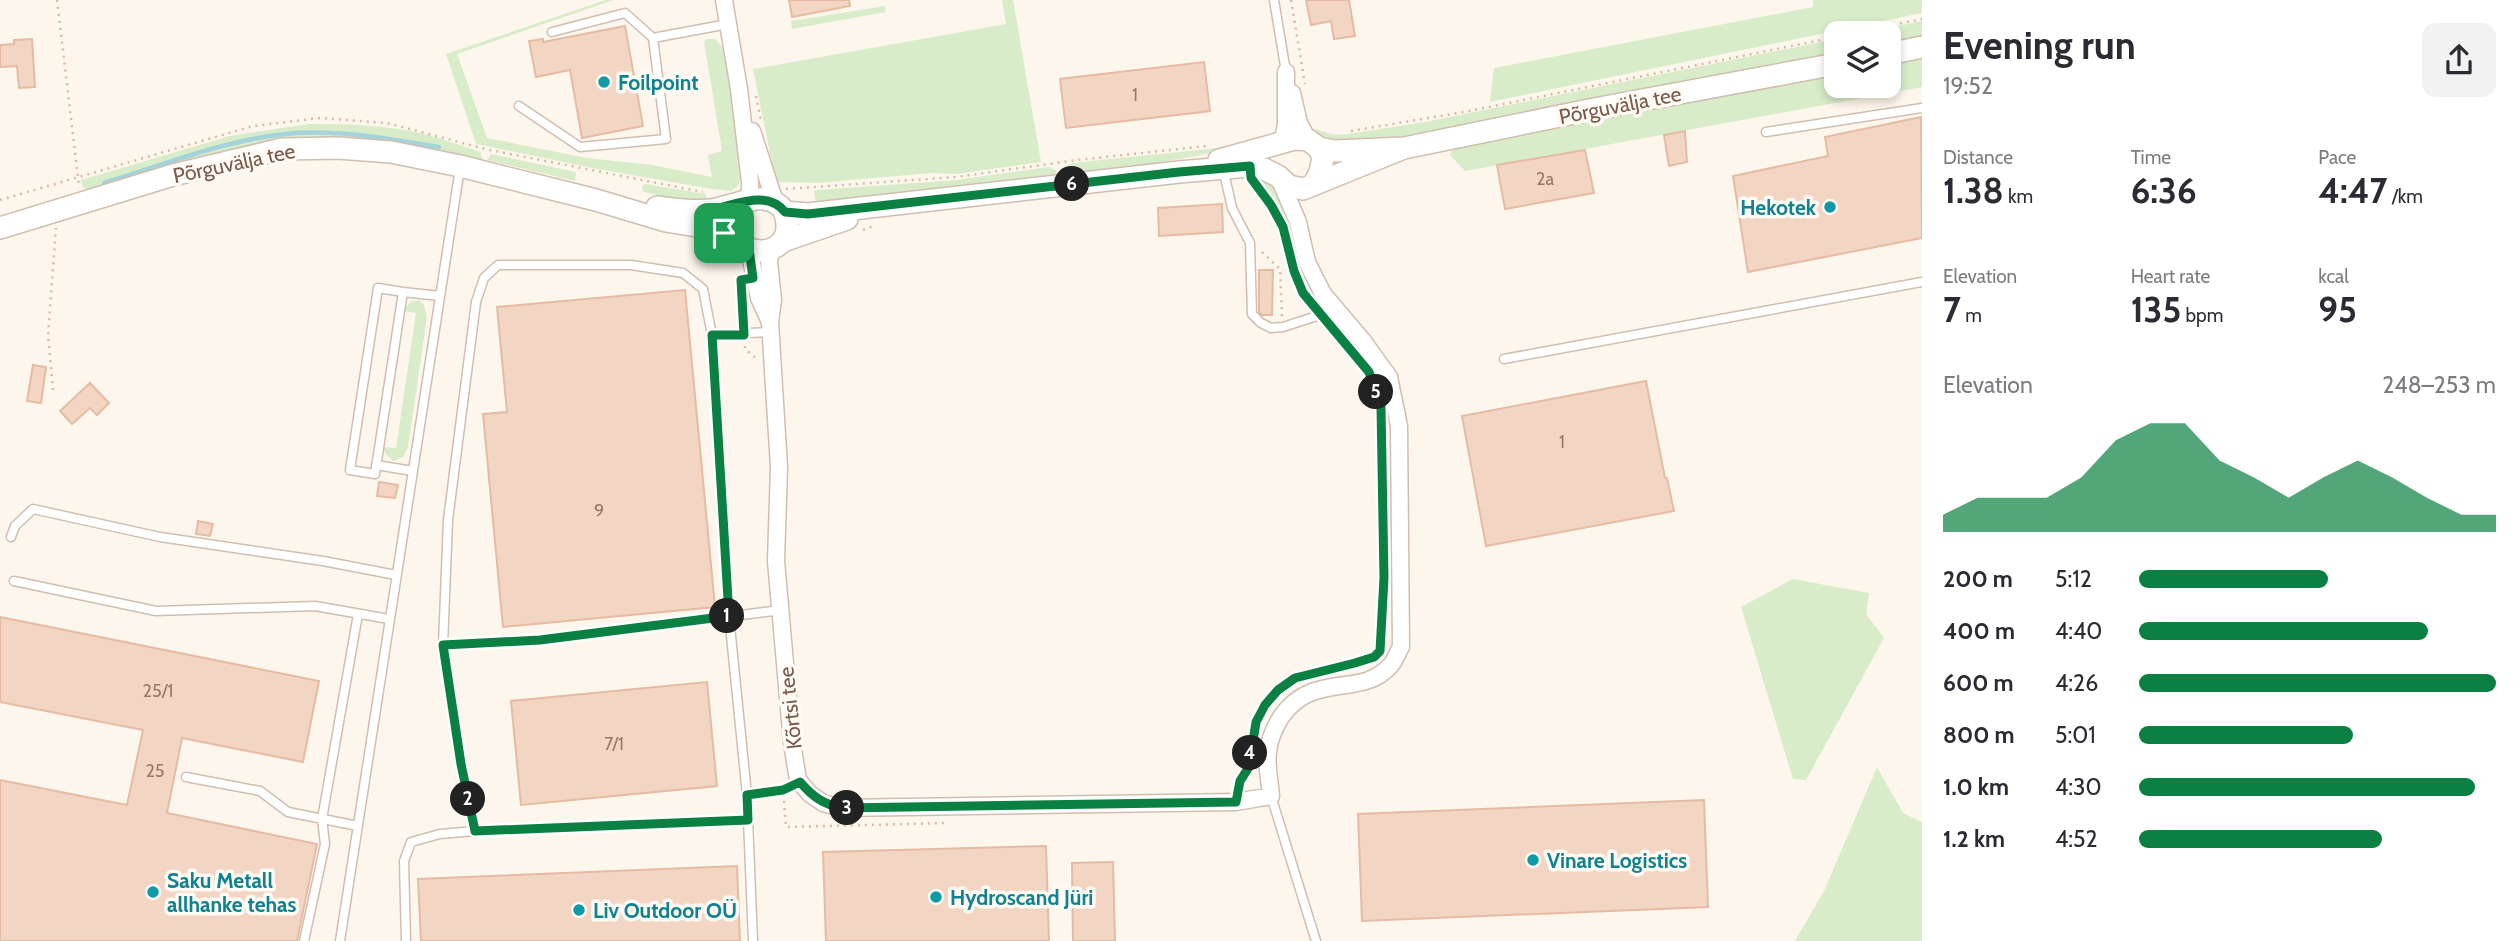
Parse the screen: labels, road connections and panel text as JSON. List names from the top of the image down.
{
  "streets": {
    "street": ["Põrguvälja tee", "Kõrtsi tee"]
  },
  "crossings": [
    ["Põrguvälja tee", "Kõrtsi tee"]
  ],
  "places": [
    "Foilpoint",
    "Hekotek",
    "Vinare Logistics",
    "Saku Metall allhanke tehas",
    "Hydroscand Jüri",
    "Liv Outdoor OÜ"
  ],
  "house_numbers": [
    "1",
    "2a",
    "1",
    "9",
    "25/1",
    "7/1",
    "25"
  ],
  "page": {
    "heading": ["Evening run", "19:52"],
    "stats": [
      ["Distance", "1.38 km"],
      ["Time", "6:36"],
      ["Pace", "4:47 /km"],
      ["Elevation", "7 m"],
      ["Heart rate", "135 bpm"],
      ["kcal", "95"]
    ],
    "pins": [
      "6",
      "5",
      "1",
      "4",
      "2",
      "3"
    ],
    "chart": ["Elevation", "248–253 m"],
    "list": [
      {
        "name": "200 m",
        "note": "5:12"
      },
      {
        "name": "400 m",
        "note": "4:40"
      },
      {
        "name": "600 m",
        "note": "4:26"
      },
      {
        "name": "800 m",
        "note": "5:01"
      },
      {
        "name": "1.0 km",
        "note": "4:30"
      },
      {
        "name": "1.2 km",
        "note": "4:52"
      }
    ]
  }
}
